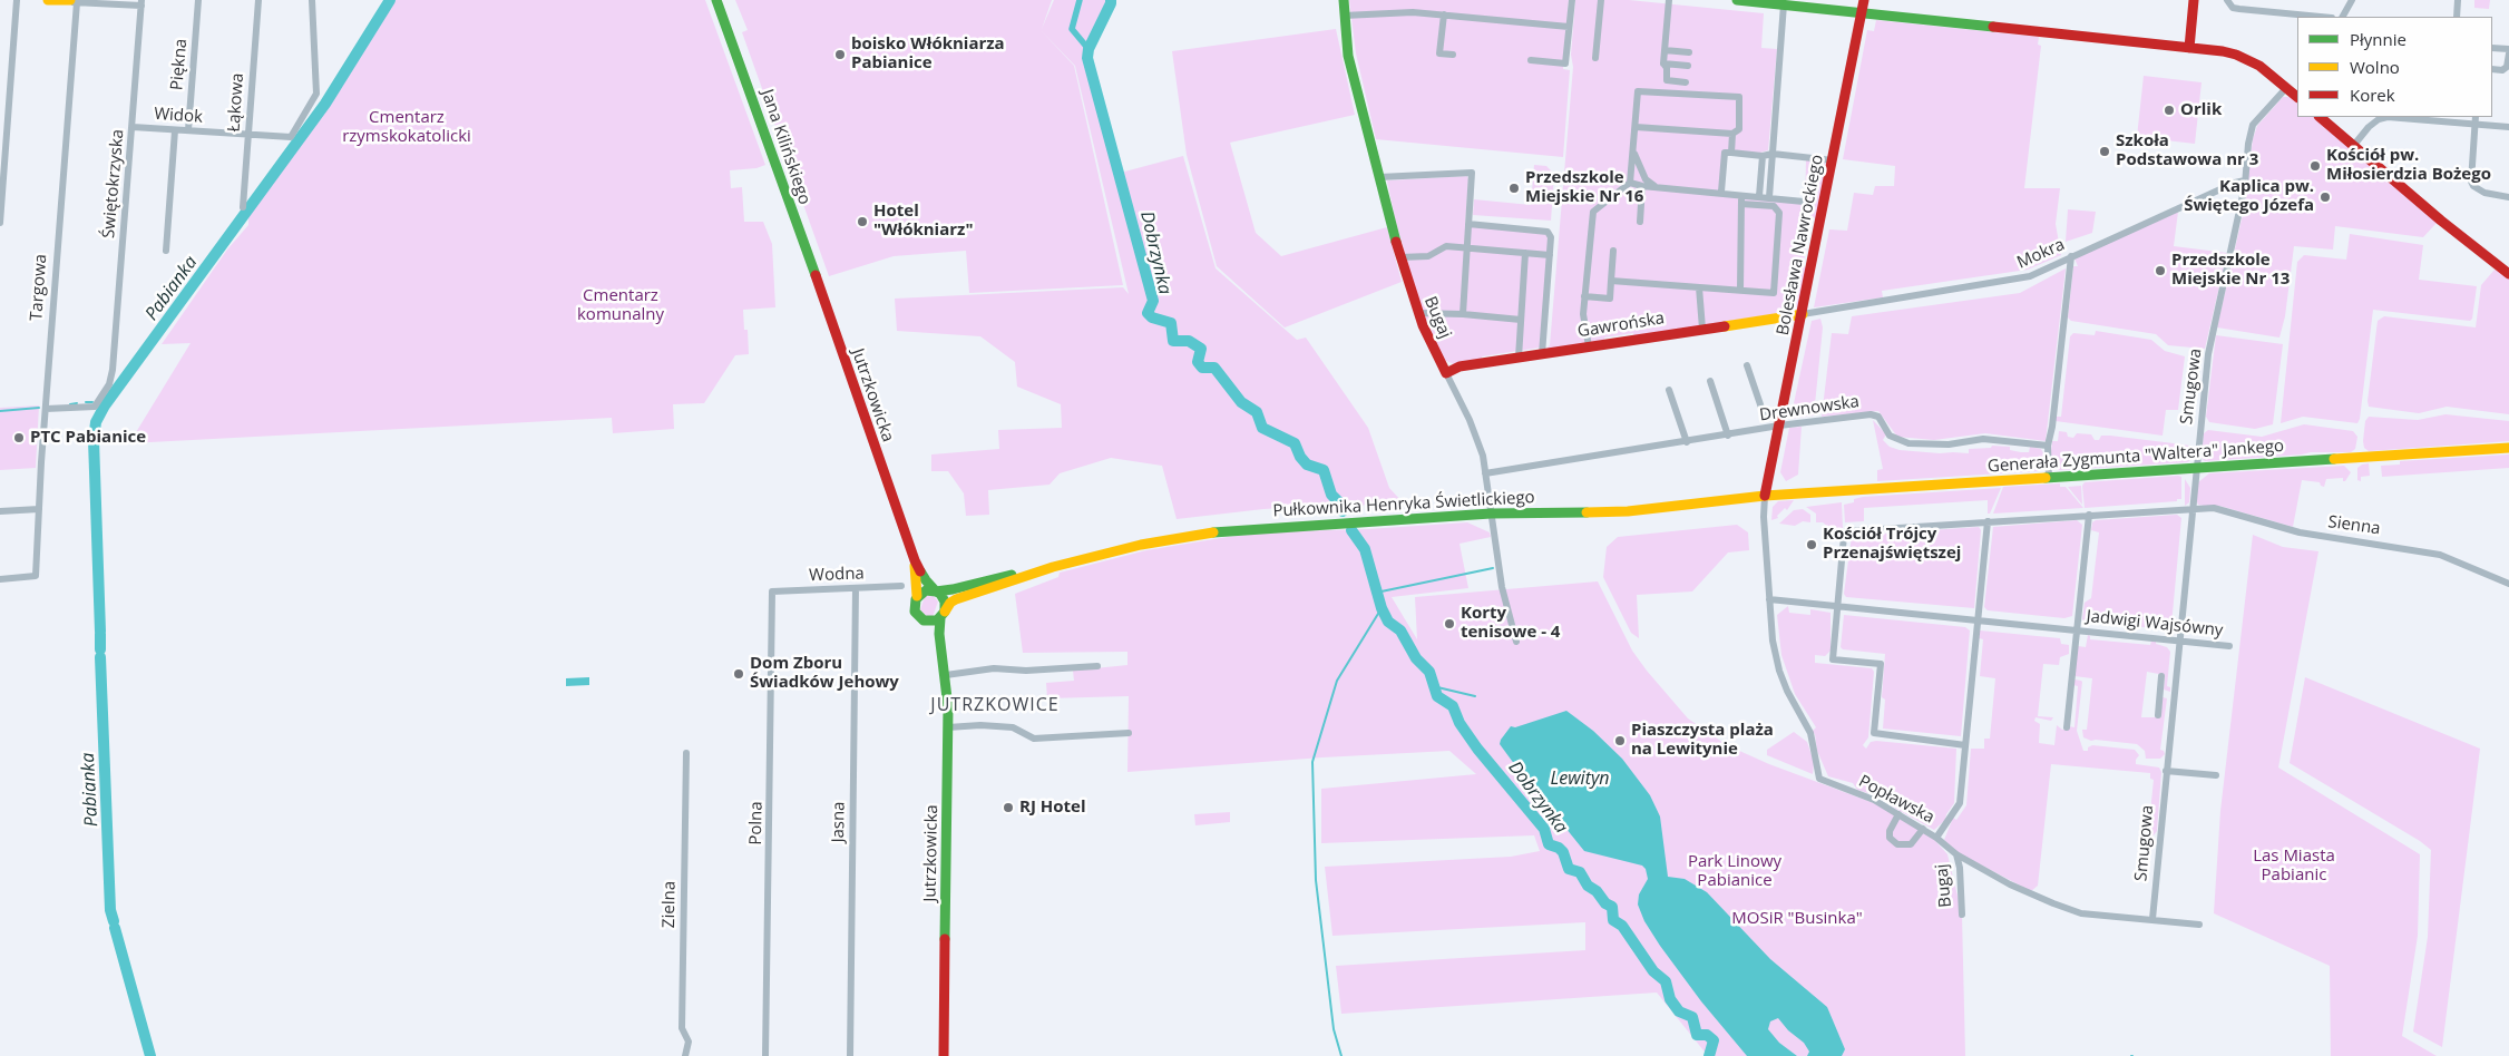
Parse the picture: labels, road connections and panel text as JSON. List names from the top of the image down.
{
  "streets": {
    "street": [
      "Piękna",
      "Łąkowa",
      "Widok",
      "Jana Kilińskiego",
      "Świętokrzyska",
      "Bolesława Nawrockiego",
      "Mokra",
      "Targowa",
      "Bugaj",
      "Gawrońska",
      "Smugowa",
      "Jutrzkowicka",
      "Drewnowska",
      "Generała Zygmunta \"Waltera\" Jankego",
      "Pułkownika Henryka Świetlickiego",
      "Sienna",
      "Wodna",
      "Jadwigi Wajsówny",
      "Popławska",
      "Jasna",
      "Polna",
      "Zielna"
    ]
  },
  "crossings": [
    ["Piękna", "Widok"],
    ["Łąkowa", "Widok"],
    ["Widok", "Świętokrzyska"],
    ["Jana Kilińskiego", "Jutrzkowicka"],
    ["Świętokrzyska", "Targowa"],
    ["Bolesława Nawrockiego", "Mokra"],
    ["Bolesława Nawrockiego", "Gawrońska"],
    ["Bolesława Nawrockiego", "Drewnowska"],
    ["Bolesława Nawrockiego", "Generała Zygmunta \"Waltera\" Jankego"],
    ["Bolesława Nawrockiego", "Pułkownika Henryka Świetlickiego"],
    ["Bolesława Nawrockiego", "Popławska"],
    ["Mokra", "Gawrońska"],
    ["Mokra", "Smugowa"],
    ["Bugaj", "Gawrońska"],
    ["Bugaj", "Drewnowska"],
    ["Bugaj", "Pułkownika Henryka Świetlickiego"],
    ["Bugaj", "Popławska"],
    ["Smugowa", "Generała Zygmunta \"Waltera\" Jankego"],
    ["Smugowa", "Sienna"],
    ["Smugowa", "Jadwigi Wajsówny"],
    ["Smugowa", "Popławska"],
    ["Jutrzkowicka", "Pułkownika Henryka Świetlickiego"],
    ["Generała Zygmunta \"Waltera\" Jankego", "Pułkownika Henryka Świetlickiego"],
    ["Generała Zygmunta \"Waltera\" Jankego", "Popławska"],
    ["Pułkownika Henryka Świetlickiego", "Popławska"],
    ["Wodna", "Jasna"],
    ["Wodna", "Polna"],
    ["Jadwigi Wajsówny", "Popławska"]
  ],
  "districts": ["JUTRZKOWICE"],
  "water": ["Dobrzynka", "Pabianka", "Lewityn"],
  "parks": [
    "Cmentarz rzymskokatolicki",
    "Cmentarz komunalny",
    "Las Miasta Pabianic",
    "Park Linowy Pabianice",
    "MOSiR \"Businka\""
  ],
  "places": [
    "boisko Włókniarza Pabianice",
    "Orlik",
    "Szkoła Podstawowa nr 3",
    "Kościół pw. Miłosierdzia Bożego",
    "Przedszkole Miejskie Nr 16",
    "Kaplica pw. Świętego Józefa",
    "Hotel \"Włókniarz\"",
    "Przedszkole Miejskie Nr 13",
    "PTC Pabianice",
    "Kościół Trójcy Przenajświętszej",
    "Korty tenisowe - 4",
    "Dom Zboru Świadków Jehowy",
    "Piaszczysta plaża na Lewitynie",
    "RJ Hotel"
  ],
  "legend": ["Płynnie", "Wolno", "Korek"]
}
